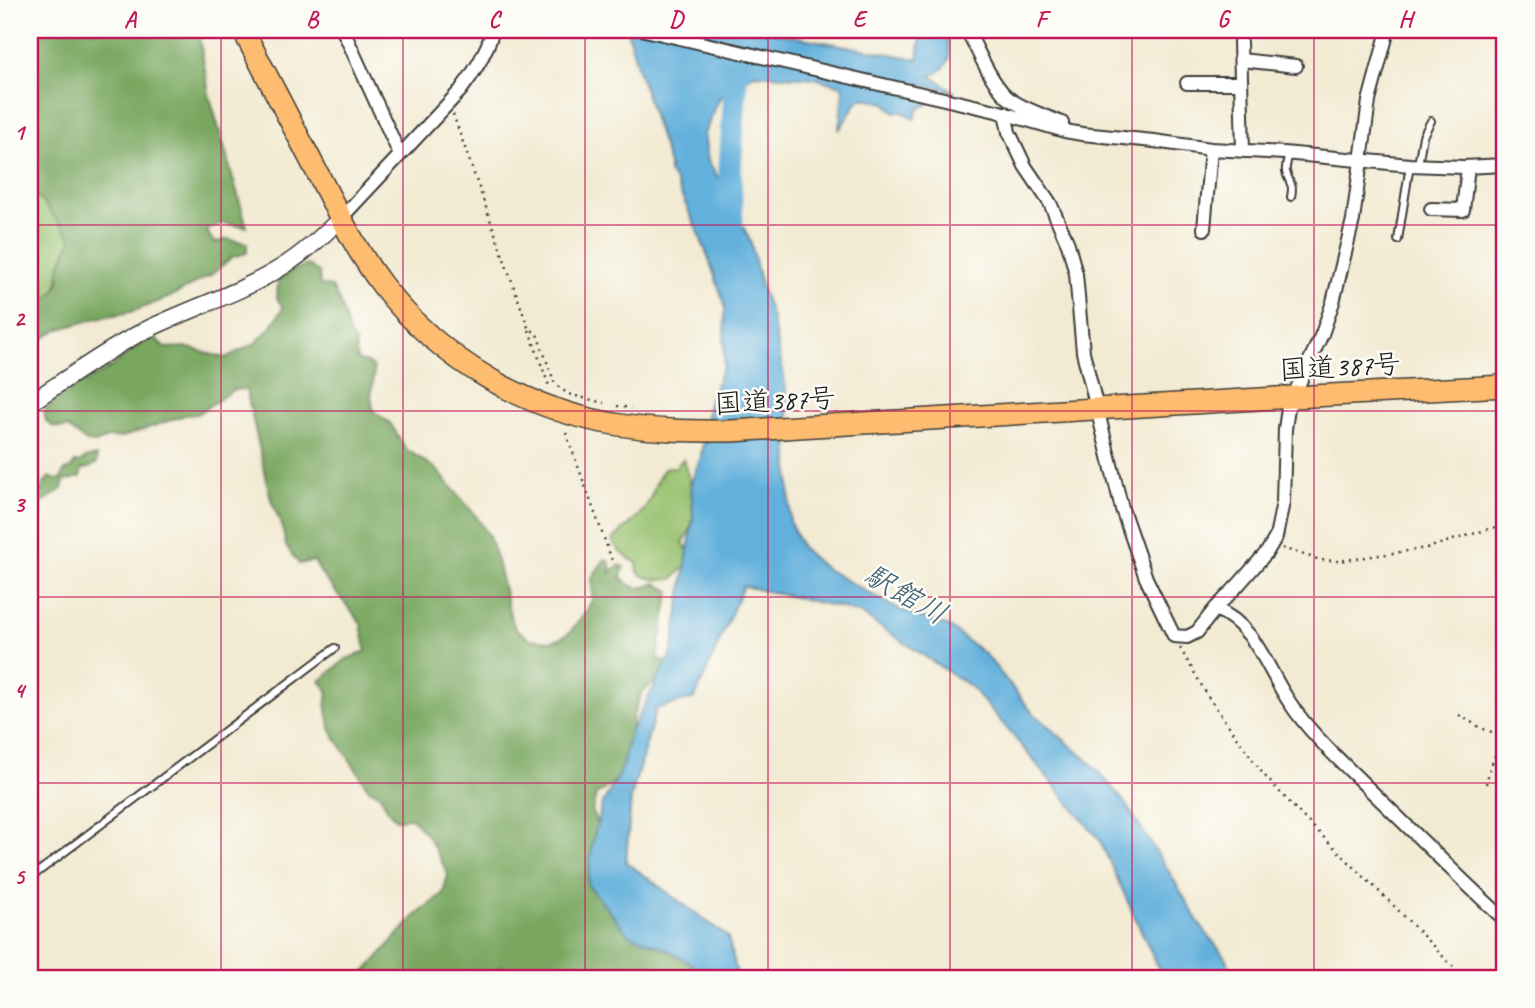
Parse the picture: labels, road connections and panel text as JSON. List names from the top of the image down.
{
  "streets": {
    "highway": ["国道387号"]
  },
  "water": ["駅館川"],
  "grid": {
    "columns": [
      "A",
      "B",
      "C",
      "D",
      "E",
      "F",
      "G",
      "H"
    ],
    "rows": [
      "1",
      "2",
      "3",
      "4",
      "5"
    ]
  }
}
